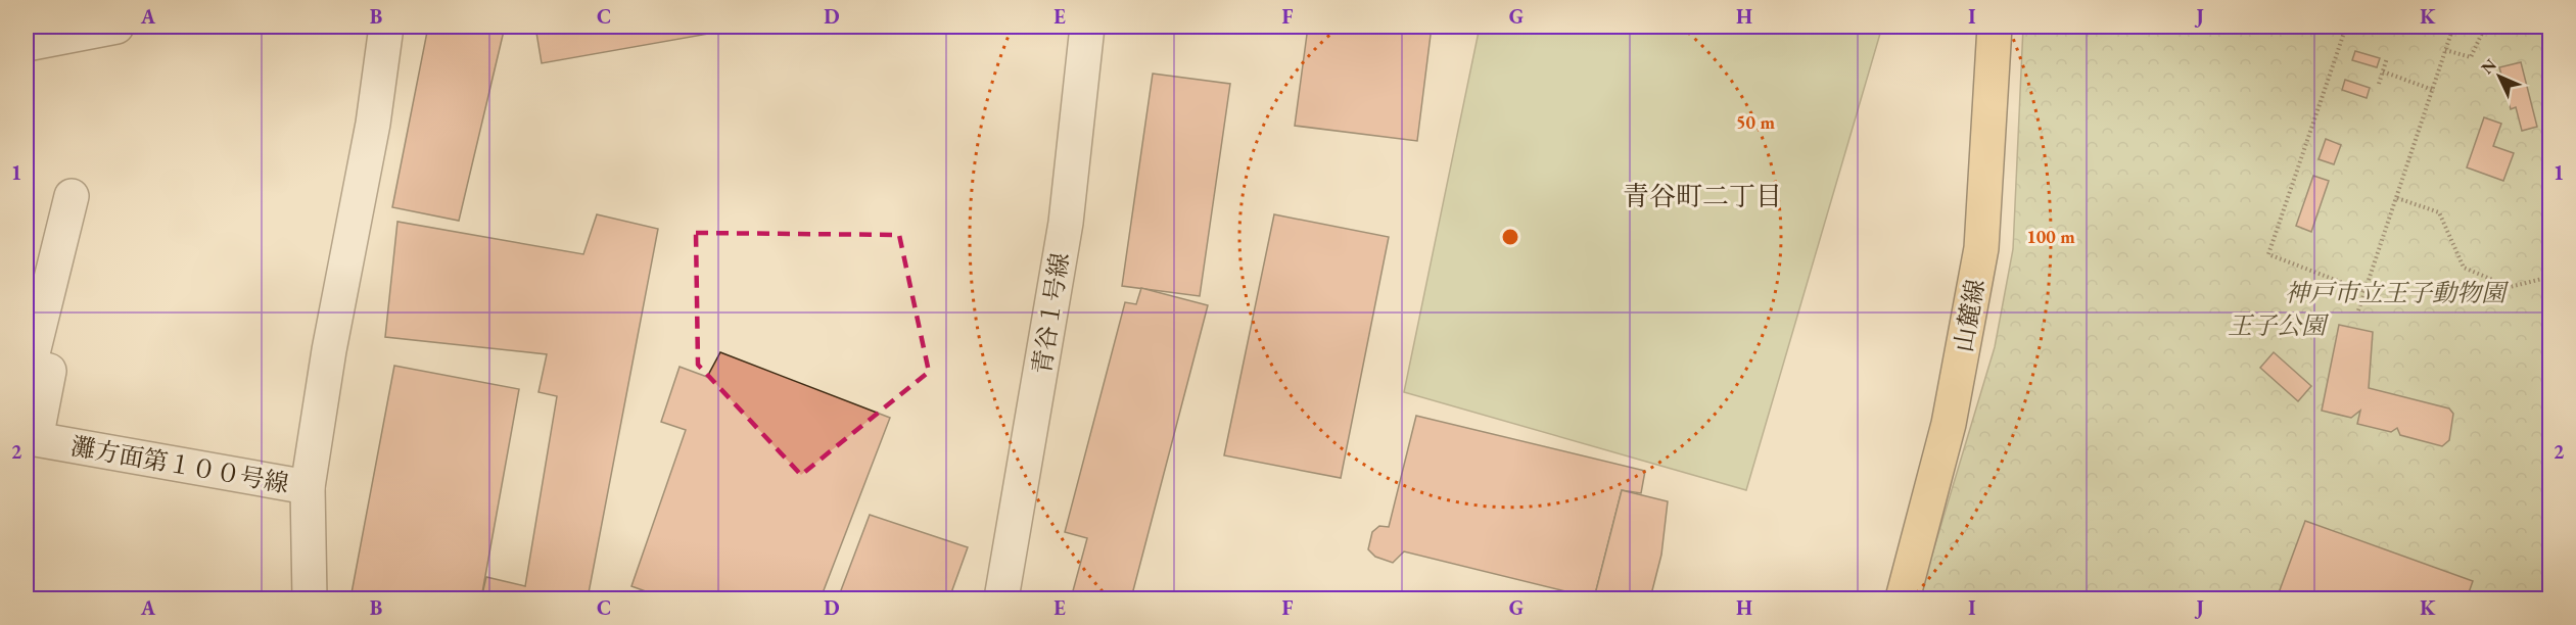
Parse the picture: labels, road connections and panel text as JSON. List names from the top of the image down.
{
  "streets": {
    "main road": ["山麓線"],
    "street": ["青谷１号線", "灘方面第１００号線"]
  },
  "districts": ["青谷町二丁目"],
  "parks": ["神戸市立王子動物園", "王子公園"],
  "north": "top left",
  "grid": {
    "columns": [
      "A",
      "B",
      "C",
      "D",
      "E",
      "F",
      "G",
      "H",
      "I",
      "J",
      "K"
    ],
    "rows": ["1", "2"]
  },
  "rings": ["50 m", "100 m"]
}
